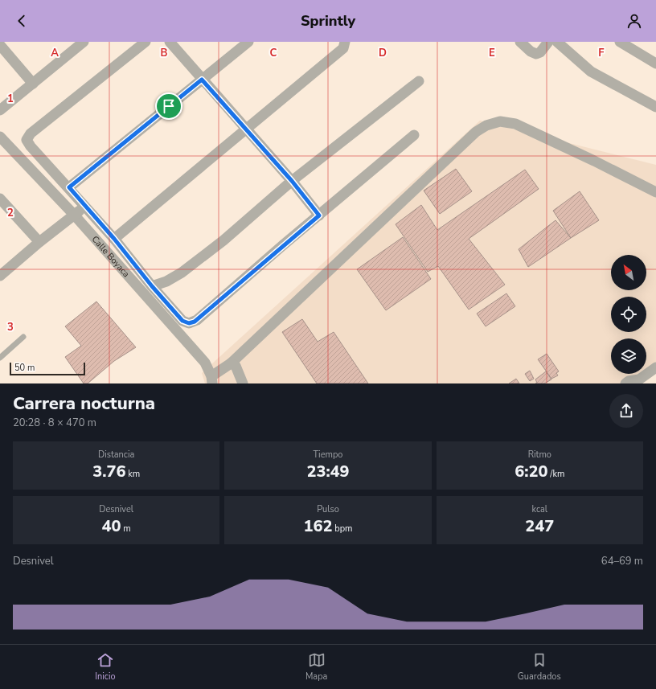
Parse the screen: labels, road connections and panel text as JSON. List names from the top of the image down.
{
  "streets": {
    "street": ["Calle Boyaca"]
  },
  "scale_bar": "50 m",
  "north": "top left",
  "page": {
    "header": "Sprintly",
    "scale": "50 m",
    "heading": ["Carrera nocturna", "20:28 · 8 × 470 m"],
    "stats": [
      ["Distancia", "3.76 km"],
      ["Tiempo", "23:49"],
      ["Ritmo", "6:20 /km"],
      ["Desnivel", "40 m"],
      ["Pulso", "162 bpm"],
      ["kcal", "247"]
    ],
    "chart": ["Desnivel", "64–69 m"],
    "tabs": ["Inicio", "Mapa", "Guardados"]
  },
  "grid": {
    "columns": [
      "A",
      "B",
      "C",
      "D",
      "E",
      "F"
    ],
    "rows": ["1", "2", "3"]
  }
}
